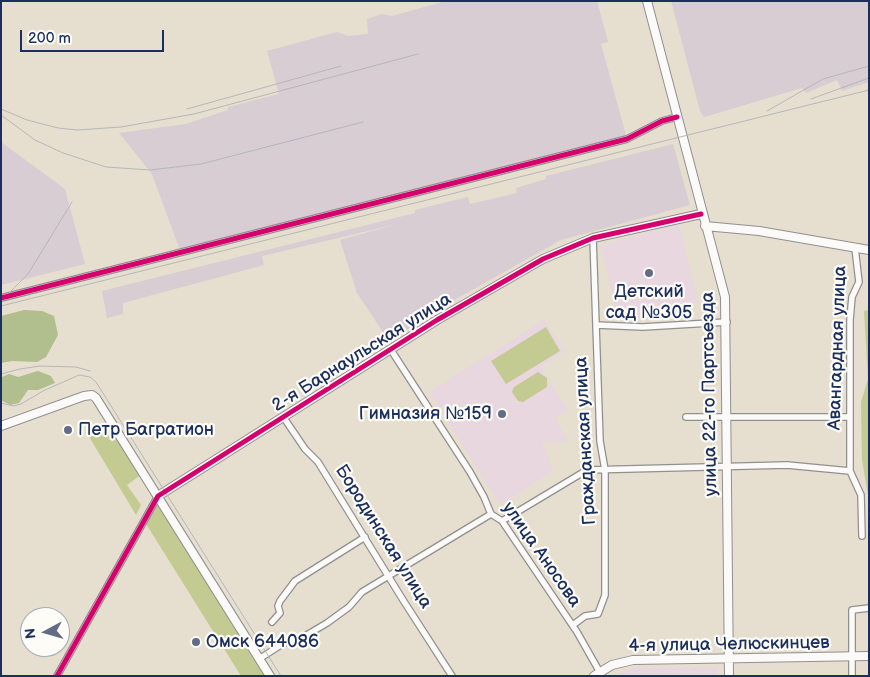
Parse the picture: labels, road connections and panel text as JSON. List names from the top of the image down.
{
  "streets": {
    "street": [
      "Авангардная улица",
      "2-я Барнаульская улица",
      "улица 22-го Партсъезда",
      "Гражданская улица",
      "Бородинская улица",
      "улица Аносова",
      "4-я улица Челюскинцев"
    ]
  },
  "crossings": [
    ["2-я Барнаульская улица", "улица 22-го Партсъезда"],
    ["2-я Барнаульская улица", "Гражданская улица"],
    ["2-я Барнаульская улица", "Бородинская улица"],
    ["2-я Барнаульская улица", "улица Аносова"],
    ["улица 22-го Партсъезда", "4-я улица Челюскинцев"],
    ["Гражданская улица", "улица Аносова"],
    ["улица Аносова", "4-я улица Челюскинцев"]
  ],
  "places": [
    "Детский сад №305",
    "Гимназия №159",
    "Петр Багратион",
    "Омск 644086"
  ],
  "scale_bar": "200 m",
  "north": "left"
}
